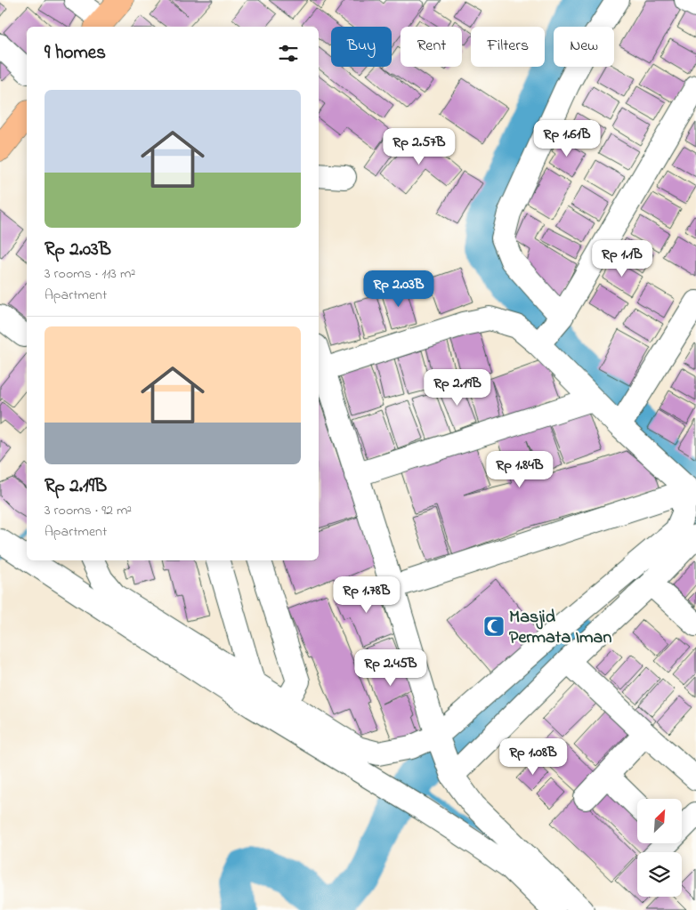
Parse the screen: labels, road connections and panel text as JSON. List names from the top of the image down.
{
  "places": {
    "mosque": ["Masjid Permata Iman"]
  },
  "north": "top right",
  "page": {
    "chip": [
      "Buy",
      "Rent",
      "Filters",
      "New"
    ],
    "heading": "9 homes",
    "list": [
      {
        "name": "Rp 2.03B",
        "note": "3 rooms · 113 m² · Apartment"
      },
      {
        "name": "Rp 2.19B",
        "note": "3 rooms · 92 m² · Apartment"
      }
    ],
    "price": [
      "Rp 1.61B",
      "Rp 2.57B",
      "Rp 1.1B",
      "Rp 2.03B",
      "Rp 2.19B",
      "Rp 1.84B",
      "Rp 1.78B",
      "Rp 2.45B",
      "Rp 1.08B"
    ]
  }
}
